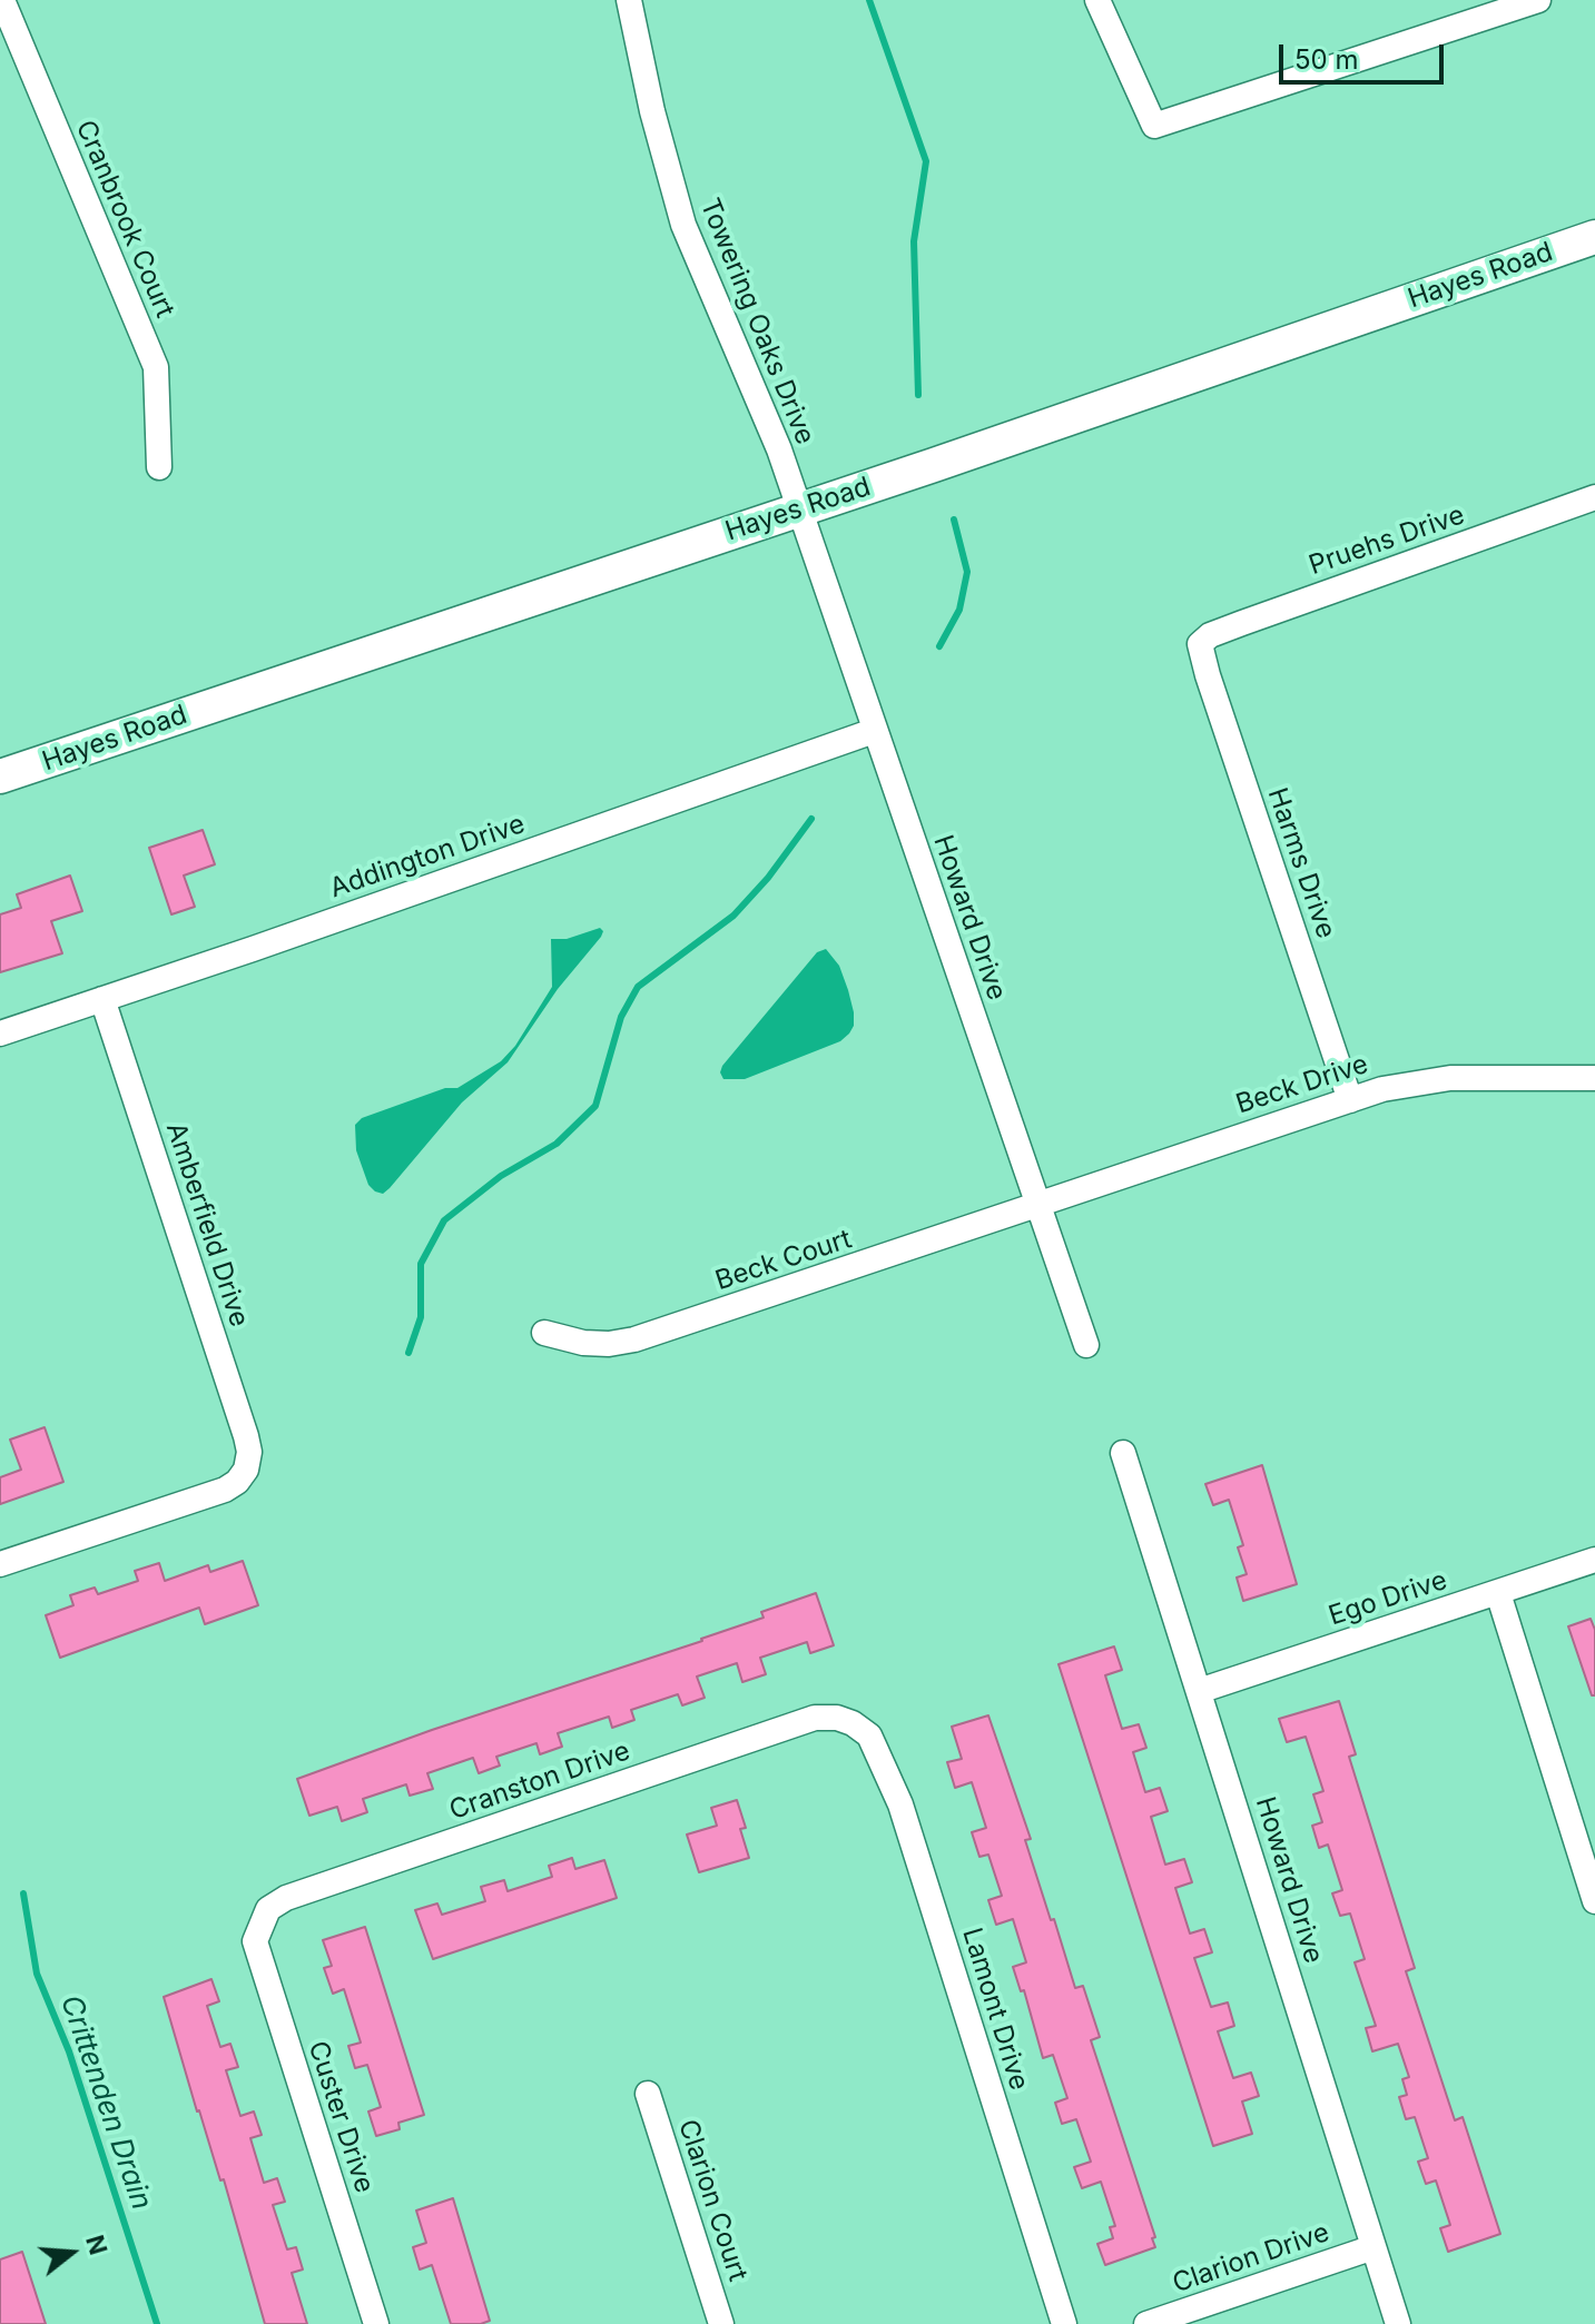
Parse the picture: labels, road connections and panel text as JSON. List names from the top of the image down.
{
  "streets": {
    "street": [
      "Cranbrook Court",
      "Hayes Road",
      "Towering Oaks Drive",
      "Pruehs Drive",
      "Addington Drive",
      "Harms Drive",
      "Howard Drive",
      "Beck Drive",
      "Amberfield Drive",
      "Beck Court",
      "Ego Drive",
      "Cranston Drive",
      "Lamont Drive",
      "Custer Drive",
      "Clarion Court",
      "Clarion Drive"
    ]
  },
  "crossings": [
    ["Hayes Road", "Towering Oaks Drive"],
    ["Hayes Road", "Howard Drive"],
    ["Towering Oaks Drive", "Howard Drive"],
    ["Pruehs Drive", "Harms Drive"],
    ["Addington Drive", "Howard Drive"],
    ["Addington Drive", "Amberfield Drive"],
    ["Harms Drive", "Beck Drive"],
    ["Howard Drive", "Beck Drive"],
    ["Howard Drive", "Beck Court"],
    ["Howard Drive", "Ego Drive"],
    ["Howard Drive", "Clarion Drive"],
    ["Beck Drive", "Beck Court"],
    ["Cranston Drive", "Lamont Drive"],
    ["Cranston Drive", "Custer Drive"]
  ],
  "water": ["Crittenden Drain"],
  "scale_bar": "50 m",
  "north": "right"
}
